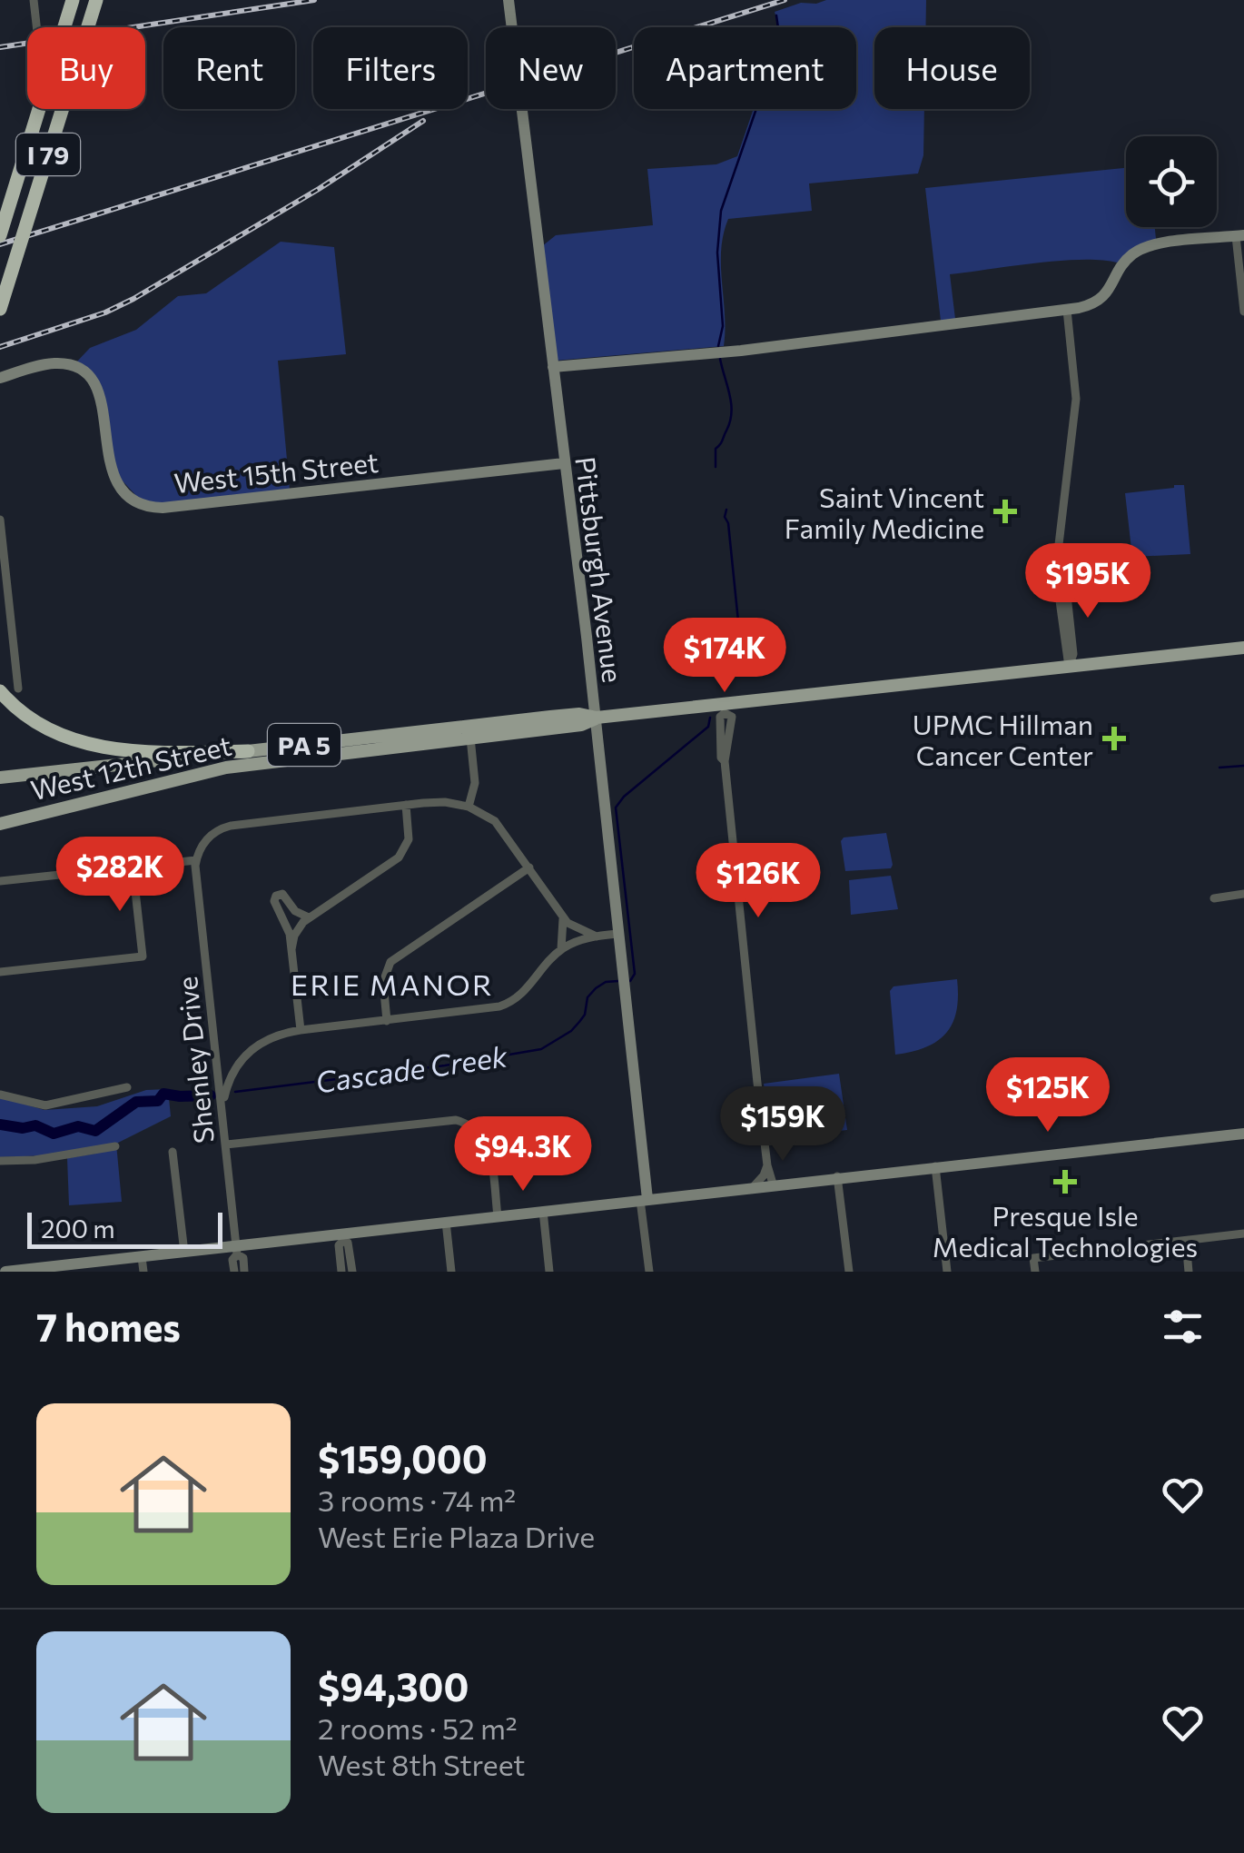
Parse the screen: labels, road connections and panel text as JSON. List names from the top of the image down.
{
  "streets": {
    "highway": ["I 79"],
    "main road": ["PA 5", "West 12th Street"],
    "street": ["West 15th Street", "Pittsburgh Avenue", "Shenley Drive"]
  },
  "crossings": [
    ["West 15th Street", "Pittsburgh Avenue"],
    ["Pittsburgh Avenue", "West 12th Street"]
  ],
  "districts": ["ERIE MANOR"],
  "water": ["Cascade Creek"],
  "places": {
    "health": ["Saint Vincent Family Medicine", "UPMC Hillman Cancer Center", "Presque Isle Medical Technologies"]
  },
  "scale_bar": "200 m",
  "page": {
    "chip": [
      "Buy",
      "Rent",
      "Filters",
      "New",
      "Apartment",
      "House"
    ],
    "price": [
      "$195K",
      "$174K",
      "$282K",
      "$126K",
      "$125K",
      "$159K",
      "$94.3K"
    ],
    "scale": "200 m",
    "heading": "7 homes",
    "list": [
      {
        "name": "$159,000",
        "note": "3 rooms · 74 m² · West Erie Plaza Drive"
      },
      {
        "name": "$94,300",
        "note": "2 rooms · 52 m² · West 8th Street"
      }
    ]
  }
}
